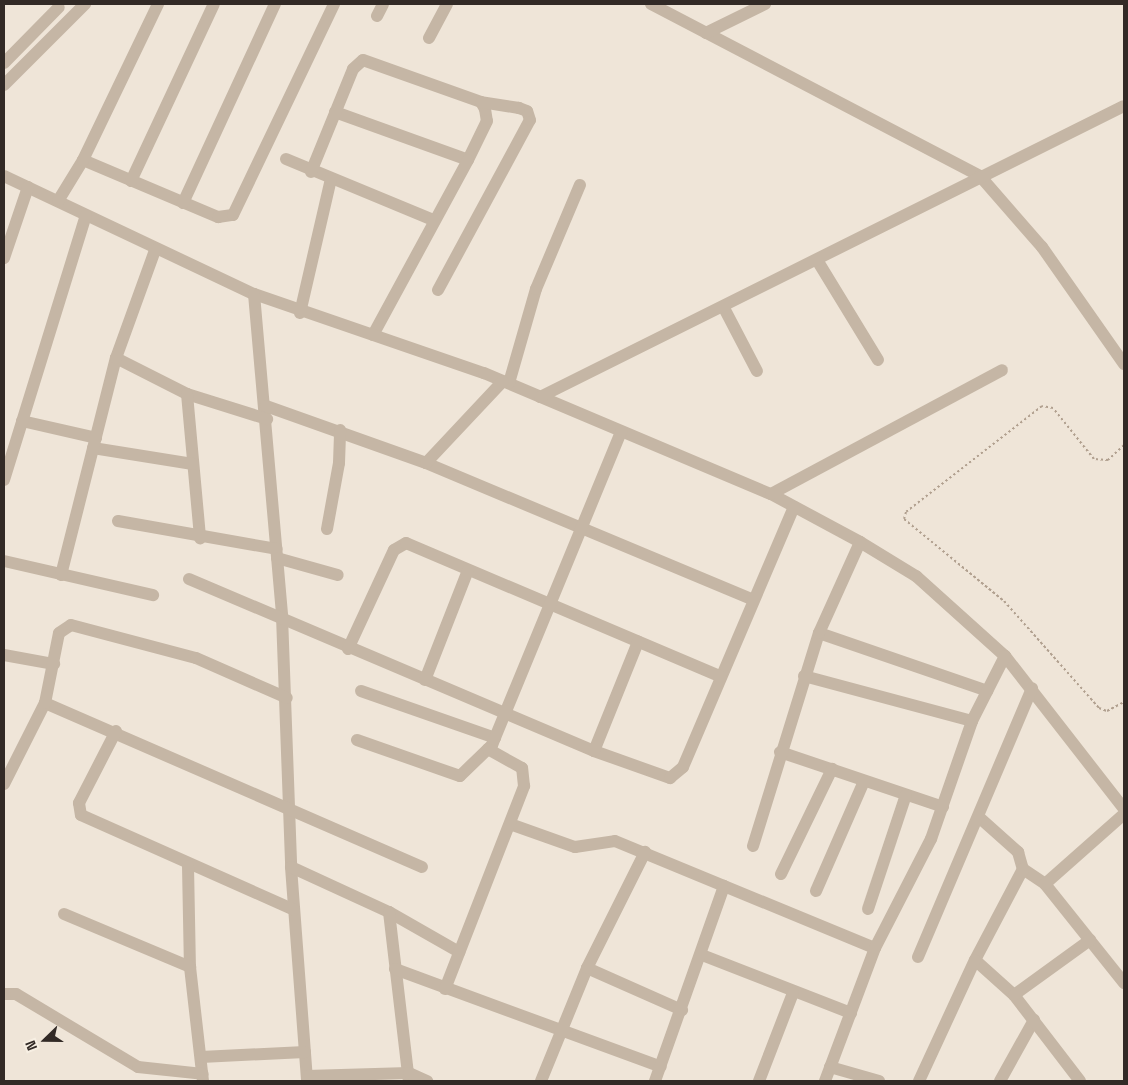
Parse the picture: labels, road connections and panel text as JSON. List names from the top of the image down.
{
  "north": "left"
}
